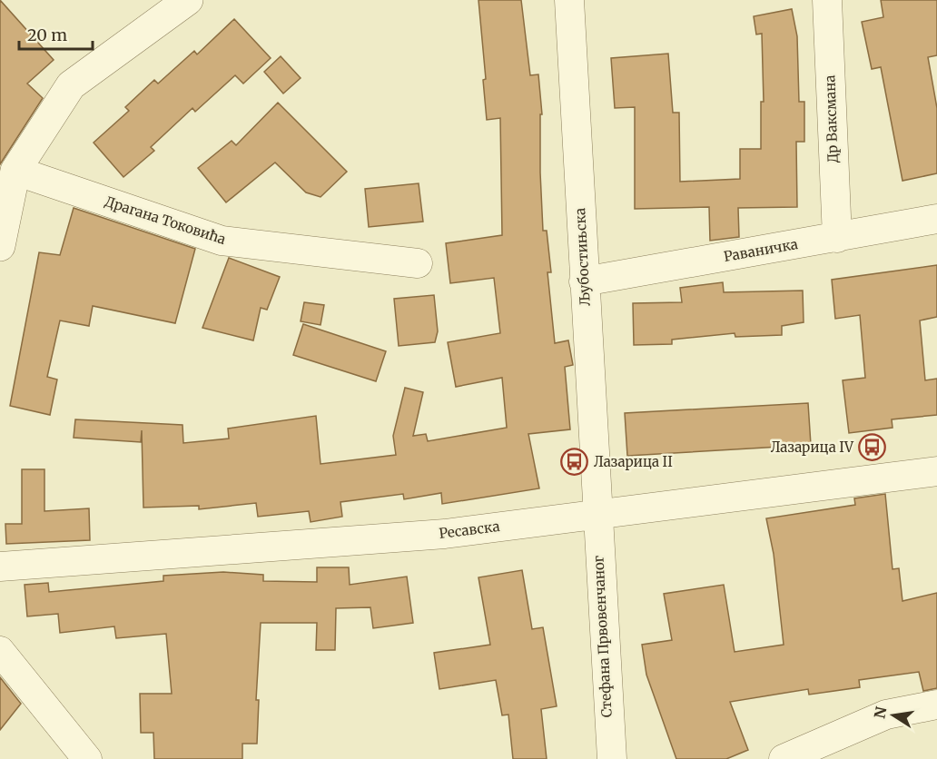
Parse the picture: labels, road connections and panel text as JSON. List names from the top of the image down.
{
  "streets": {
    "street": [
      "Др Ваксмана",
      "Драгана Токовића",
      "Раваничка",
      "Љубостињска",
      "Ресавска",
      "Стефана Првовенчаног"
    ]
  },
  "crossings": [
    ["Др Ваксмана", "Раваничка"],
    ["Раваничка", "Љубостињска"],
    ["Љубостињска", "Ресавска"],
    ["Љубостињска", "Стефана Првовенчаног"],
    ["Ресавска", "Стефана Првовенчаног"]
  ],
  "places": {
    "bus stop": ["Лазарица IV", "Лазарица II"]
  },
  "scale_bar": "20 m",
  "north": "left"
}
